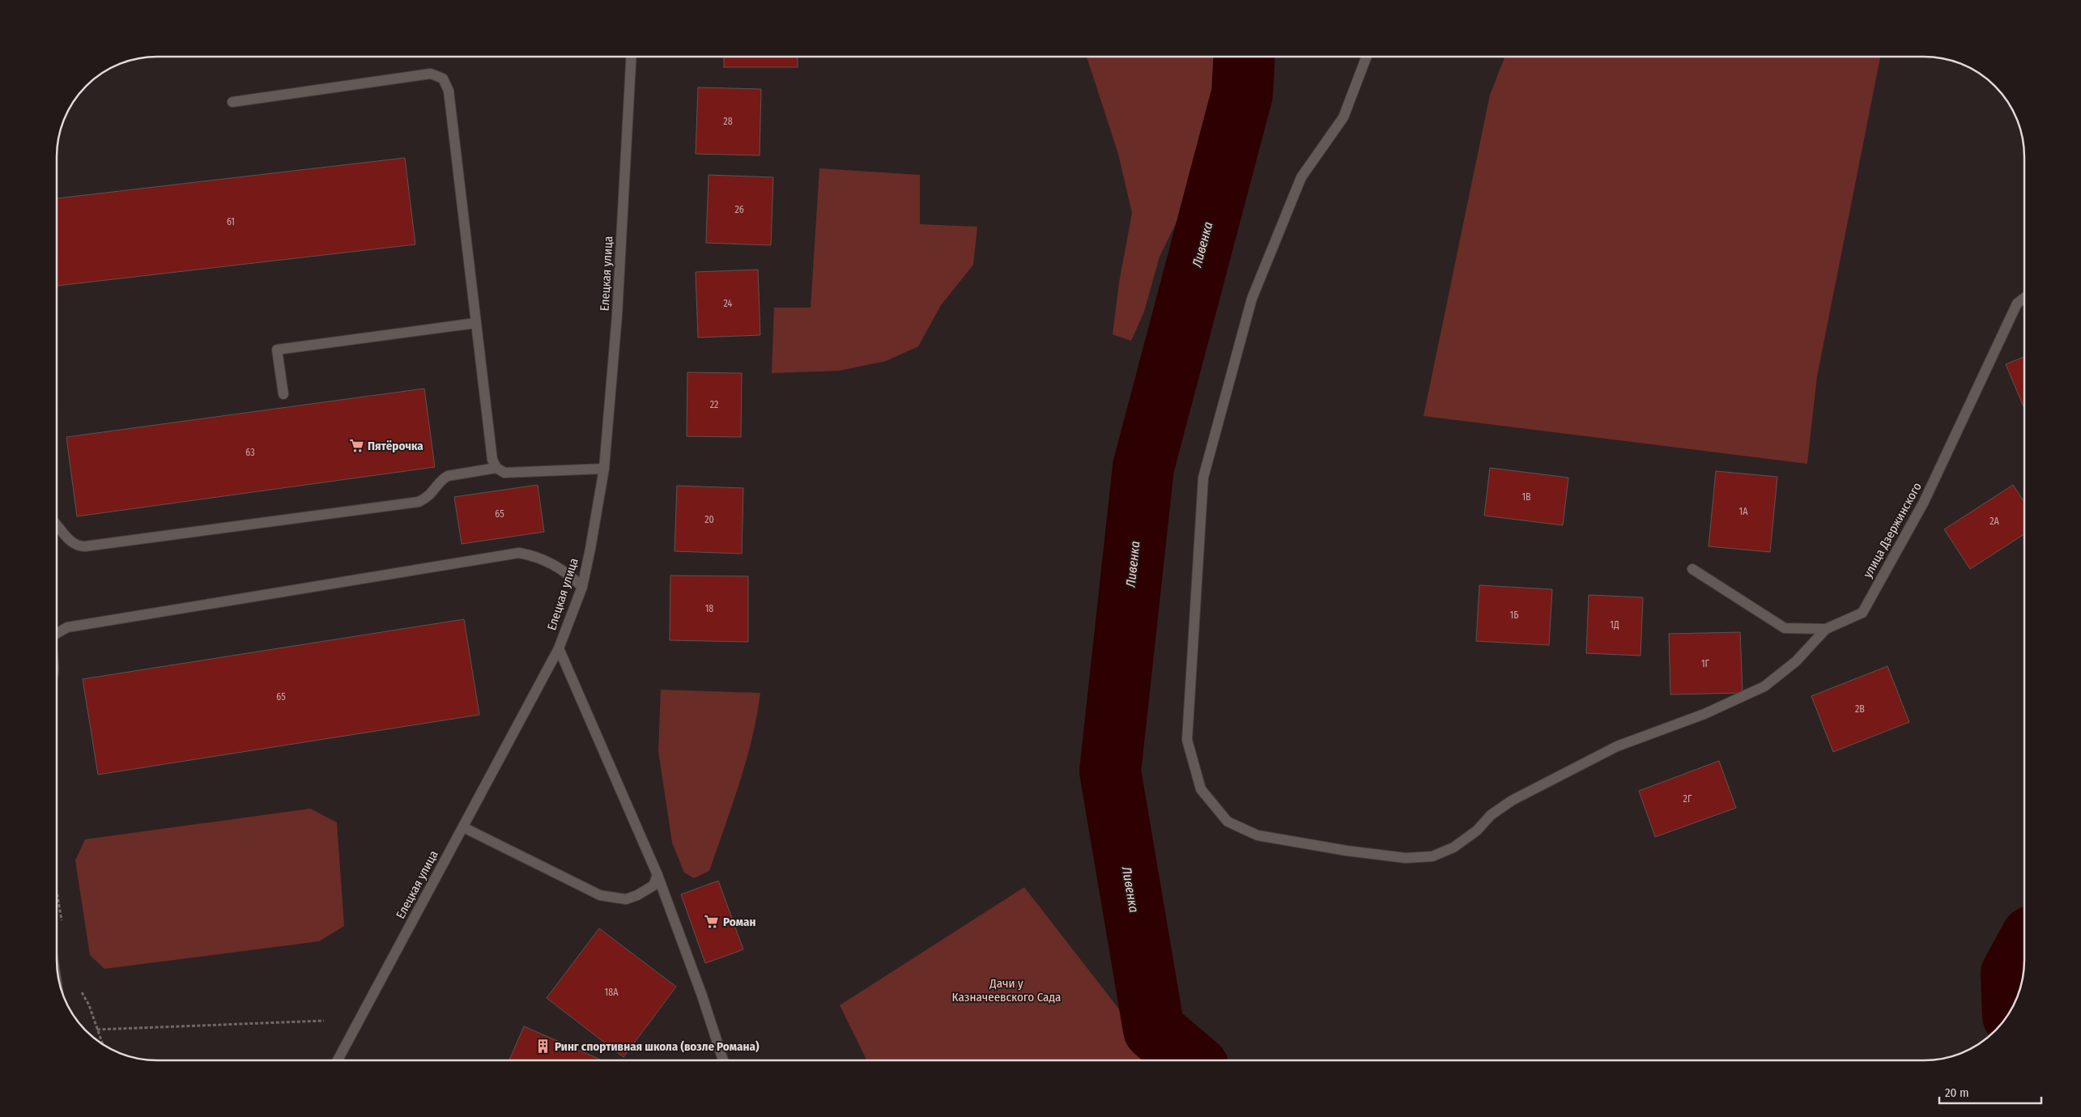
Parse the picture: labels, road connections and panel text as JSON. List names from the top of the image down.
{
  "streets": {
    "street": ["Елецкая улица", "улица Дзержинского"]
  },
  "water": ["Ливенка"],
  "parks": ["Дачи у Казначеевского Сада"],
  "places": {
    "supermarket": ["Пятёрочка", "Роман"],
    "building": ["Ринг спортивная школа (возле Романа)"]
  },
  "house_numbers": [
    "28",
    "26",
    "61",
    "24",
    "22",
    "63",
    "1В",
    "1А",
    "65",
    "20",
    "2А",
    "18",
    "1Б",
    "1Д",
    "1Г",
    "65",
    "2В",
    "2Г",
    "18А"
  ],
  "scale_bar": "20 m"
}
